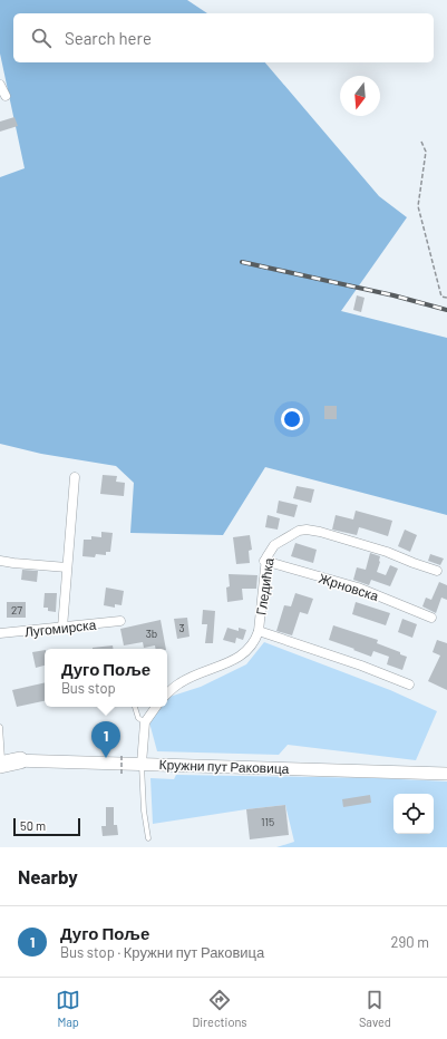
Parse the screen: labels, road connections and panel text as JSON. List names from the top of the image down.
{
  "streets": {
    "main road": ["Кружни пут Раковица"],
    "street": ["Гледићка", "Жрновска", "Лугомирска"]
  },
  "crossings": [
    ["Гледићка", "Жрновска"]
  ],
  "house_numbers": [
    "27",
    "3",
    "3b",
    "115"
  ],
  "scale_bar": "50 m",
  "north": "bottom",
  "page": {
    "search": "Search here",
    "popup": ["Дуго Поље", "Bus stop"],
    "pins": "1",
    "scale": "50 m",
    "heading": "Nearby",
    "list": [
      {
        "mark": "1",
        "name": "Дуго Поље",
        "note": "Bus stop · Кружни пут Раковица",
        "value": "290 m"
      }
    ],
    "nav": ["Map", "Directions", "Saved"]
  }
}
